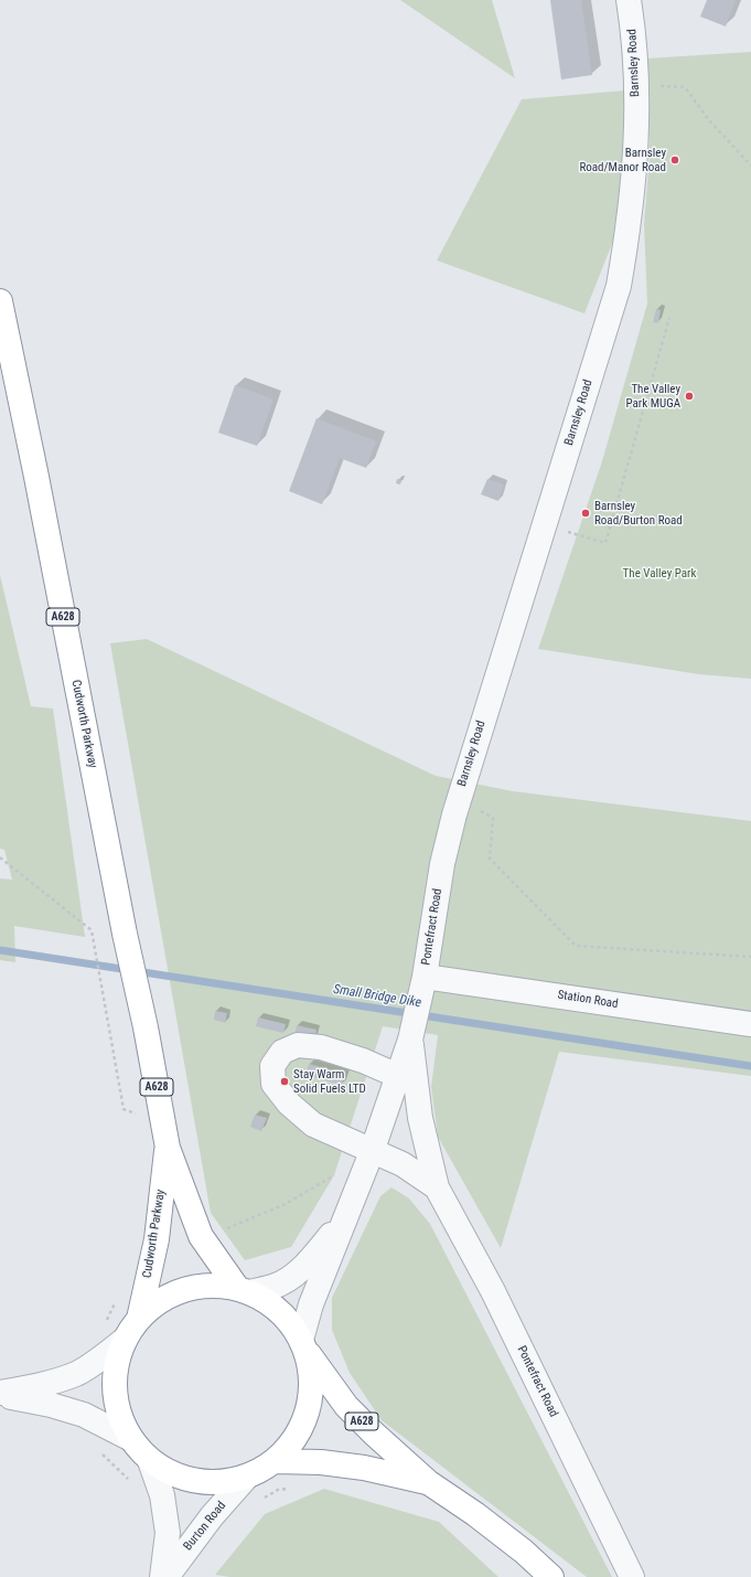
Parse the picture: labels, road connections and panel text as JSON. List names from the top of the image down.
{
  "streets": {
    "highway": ["A628", "Cudworth Parkway"],
    "street": [
      "Barnsley Road",
      "Pontefract Road",
      "Station Road",
      "Burton Road"
    ]
  },
  "crossings": [
    ["Barnsley Road", "Pontefract Road"],
    ["A628", "Cudworth Parkway"],
    ["A628", "Pontefract Road"],
    ["Cudworth Parkway", "Pontefract Road"],
    ["Cudworth Parkway", "Burton Road"],
    ["Pontefract Road", "Station Road"]
  ],
  "water": ["Small Bridge Dike"],
  "parks": ["The Valley Park"],
  "places": [
    "Barnsley Road/Manor Road",
    "The Valley Park MUGA",
    "Barnsley Road/Burton Road",
    "Stay Warm Solid Fuels LTD"
  ]
}
